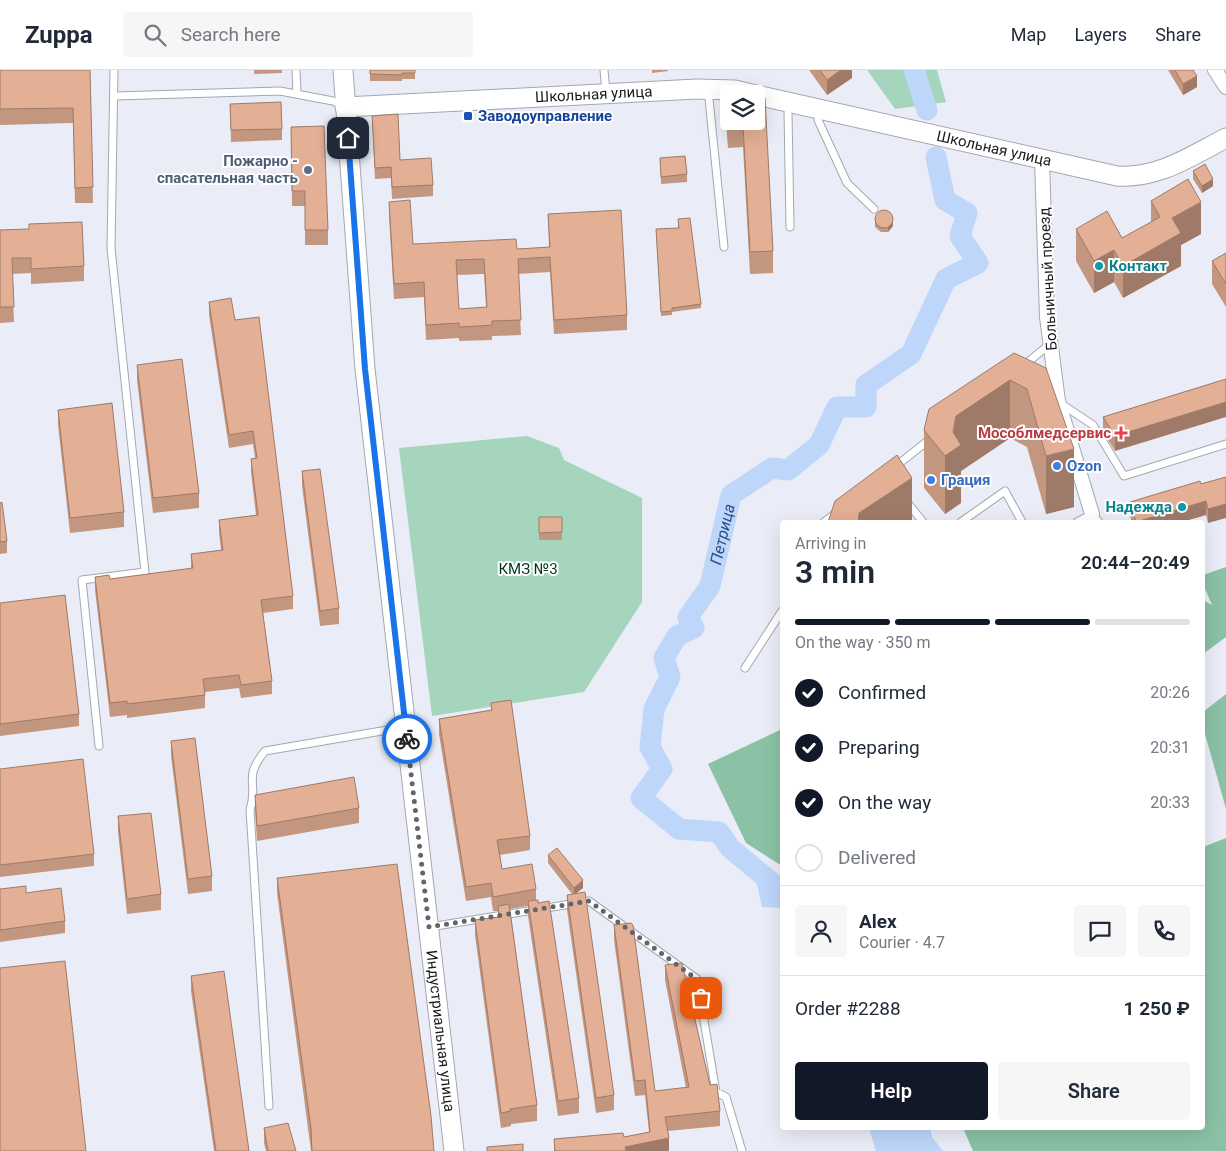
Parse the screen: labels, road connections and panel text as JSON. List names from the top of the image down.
{
  "streets": {
    "main road": ["Школьная улица", "Индустриальная улица"],
    "street": ["Больничный проезд"]
  },
  "crossings": [
    ["Школьная улица", "Больничный проезд"],
    ["Школьная улица", "Индустриальная улица"]
  ],
  "water": ["Петрица"],
  "parks": ["КМЗ №3"],
  "places": {
    "transit": ["Заводоуправление"],
    "other": [
      "Пожарно - спасательная часть",
      "Контакт",
      "Ozon",
      "Грация",
      "Надежда"
    ],
    "health": ["Мособлмедсервис"]
  },
  "page": {
    "header": "Zuppa",
    "search": "Search here",
    "nav": ["Map", "Layers", "Share"],
    "heading": ["3 min", "Arriving in", "20:44–20:49"],
    "panel": [
      "Alex",
      "Courier · 4.7",
      "Order #2288",
      "1 250 ₽"
    ],
    "bar": "On the way · 350 m",
    "list": [
      ["Confirmed", "20:26"],
      ["Preparing", "20:31"],
      ["On the way", "20:33"],
      "Delivered"
    ],
    "buttons": ["Help", "Share"]
  }
}
